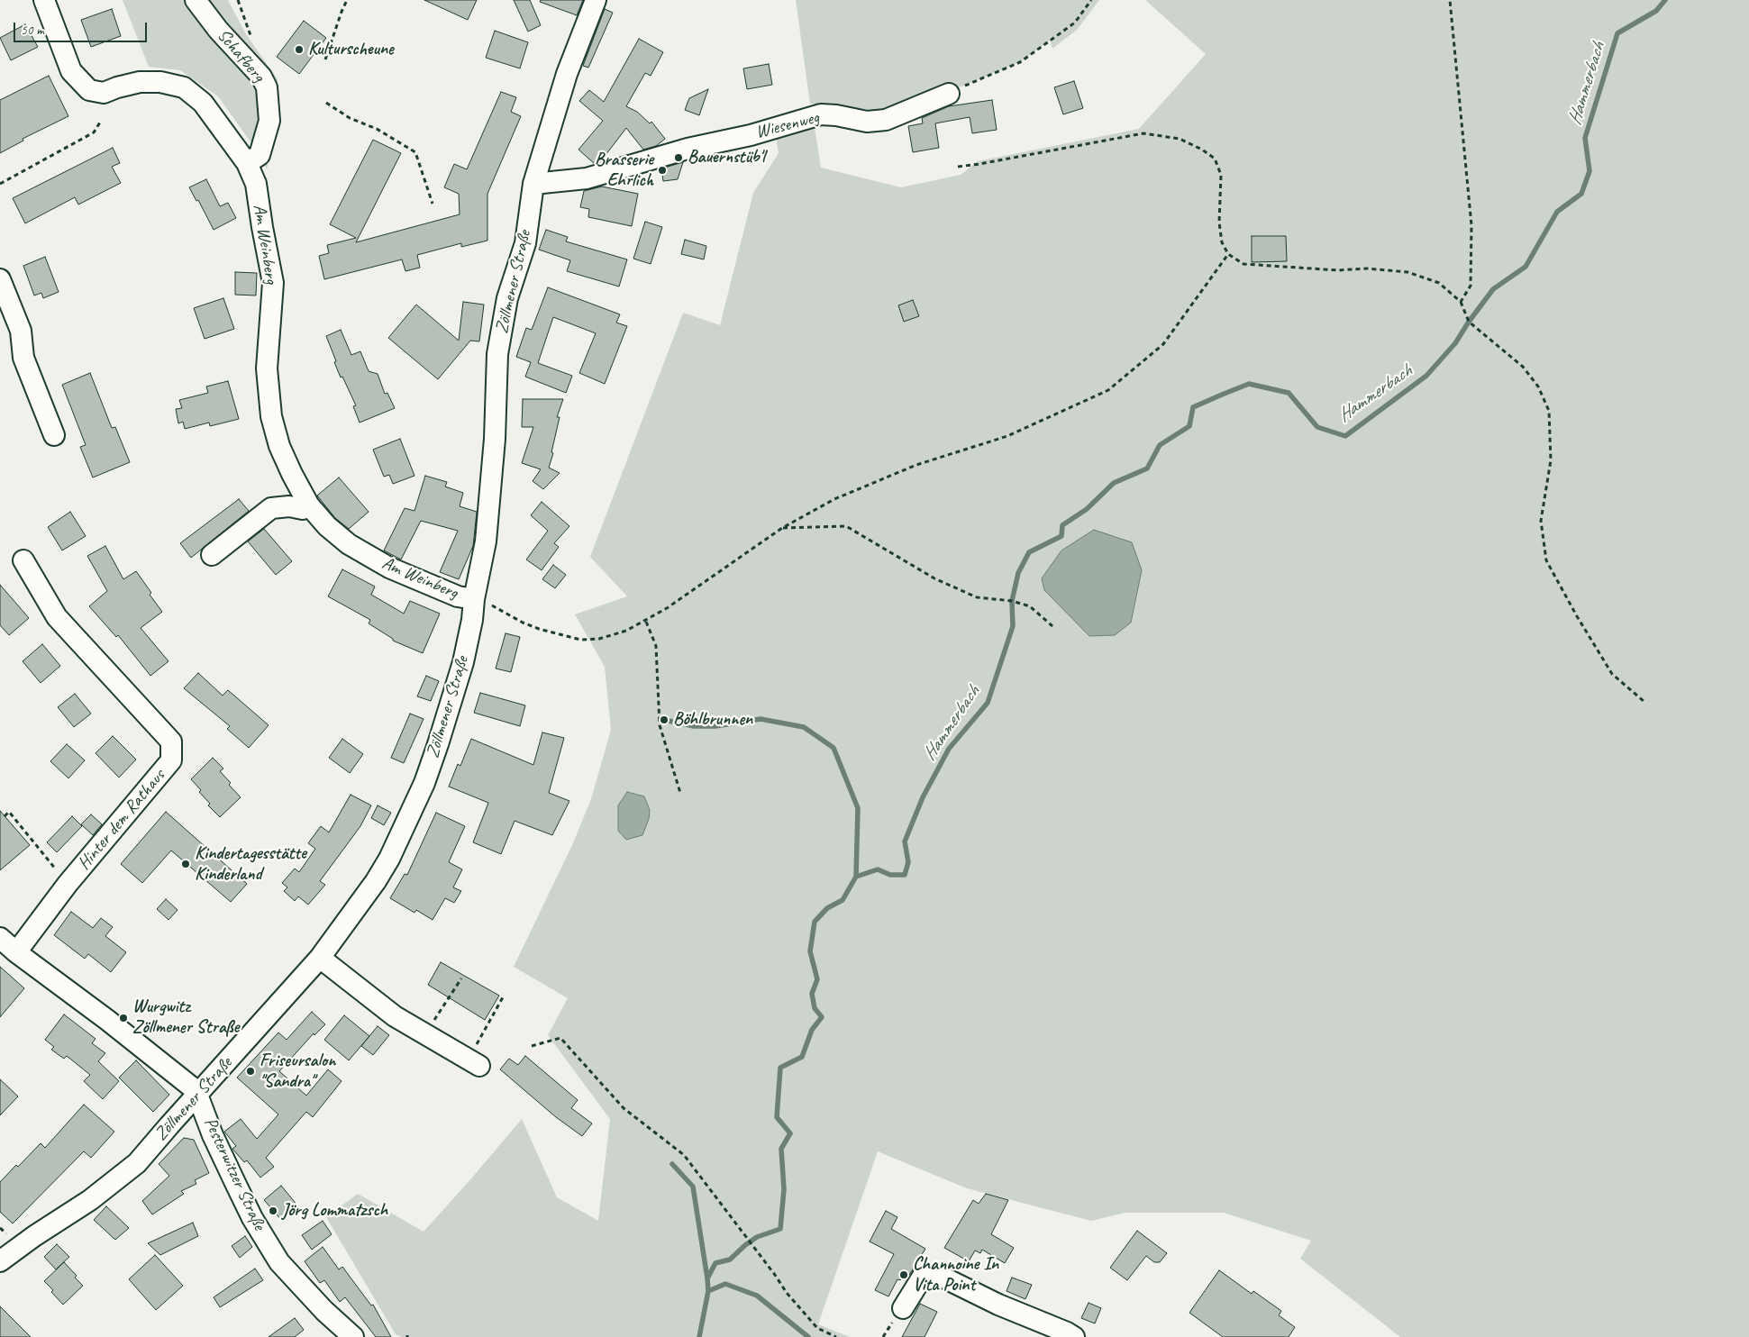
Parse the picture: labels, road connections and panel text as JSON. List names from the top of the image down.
{
  "streets": {
    "street": [
      "Schafberg",
      "Wiesenweg",
      "Am Weinberg",
      "Zöllmener Straße",
      "Hinter dem Rathaus",
      "Pesterwitzer Straße"
    ]
  },
  "crossings": [
    ["Schafberg", "Am Weinberg"],
    ["Wiesenweg", "Zöllmener Straße"],
    ["Am Weinberg", "Zöllmener Straße"],
    ["Zöllmener Straße", "Pesterwitzer Straße"],
    ["Hinter dem Rathaus", "Pesterwitzer Straße"]
  ],
  "water": ["Hammerbach"],
  "places": [
    "Kulturscheune",
    "Bauernstüb'l",
    "Brasserie Ehrlich",
    "Böhlbrunnen",
    "Kindertagesstätte Kinderland",
    "Wurgwitz Zöllmener Straße",
    "Friseursalon \"Sandra\"",
    "Jörg Lommatzsch",
    "Channoine In Vita Point"
  ],
  "scale_bar": "50 m"
}
